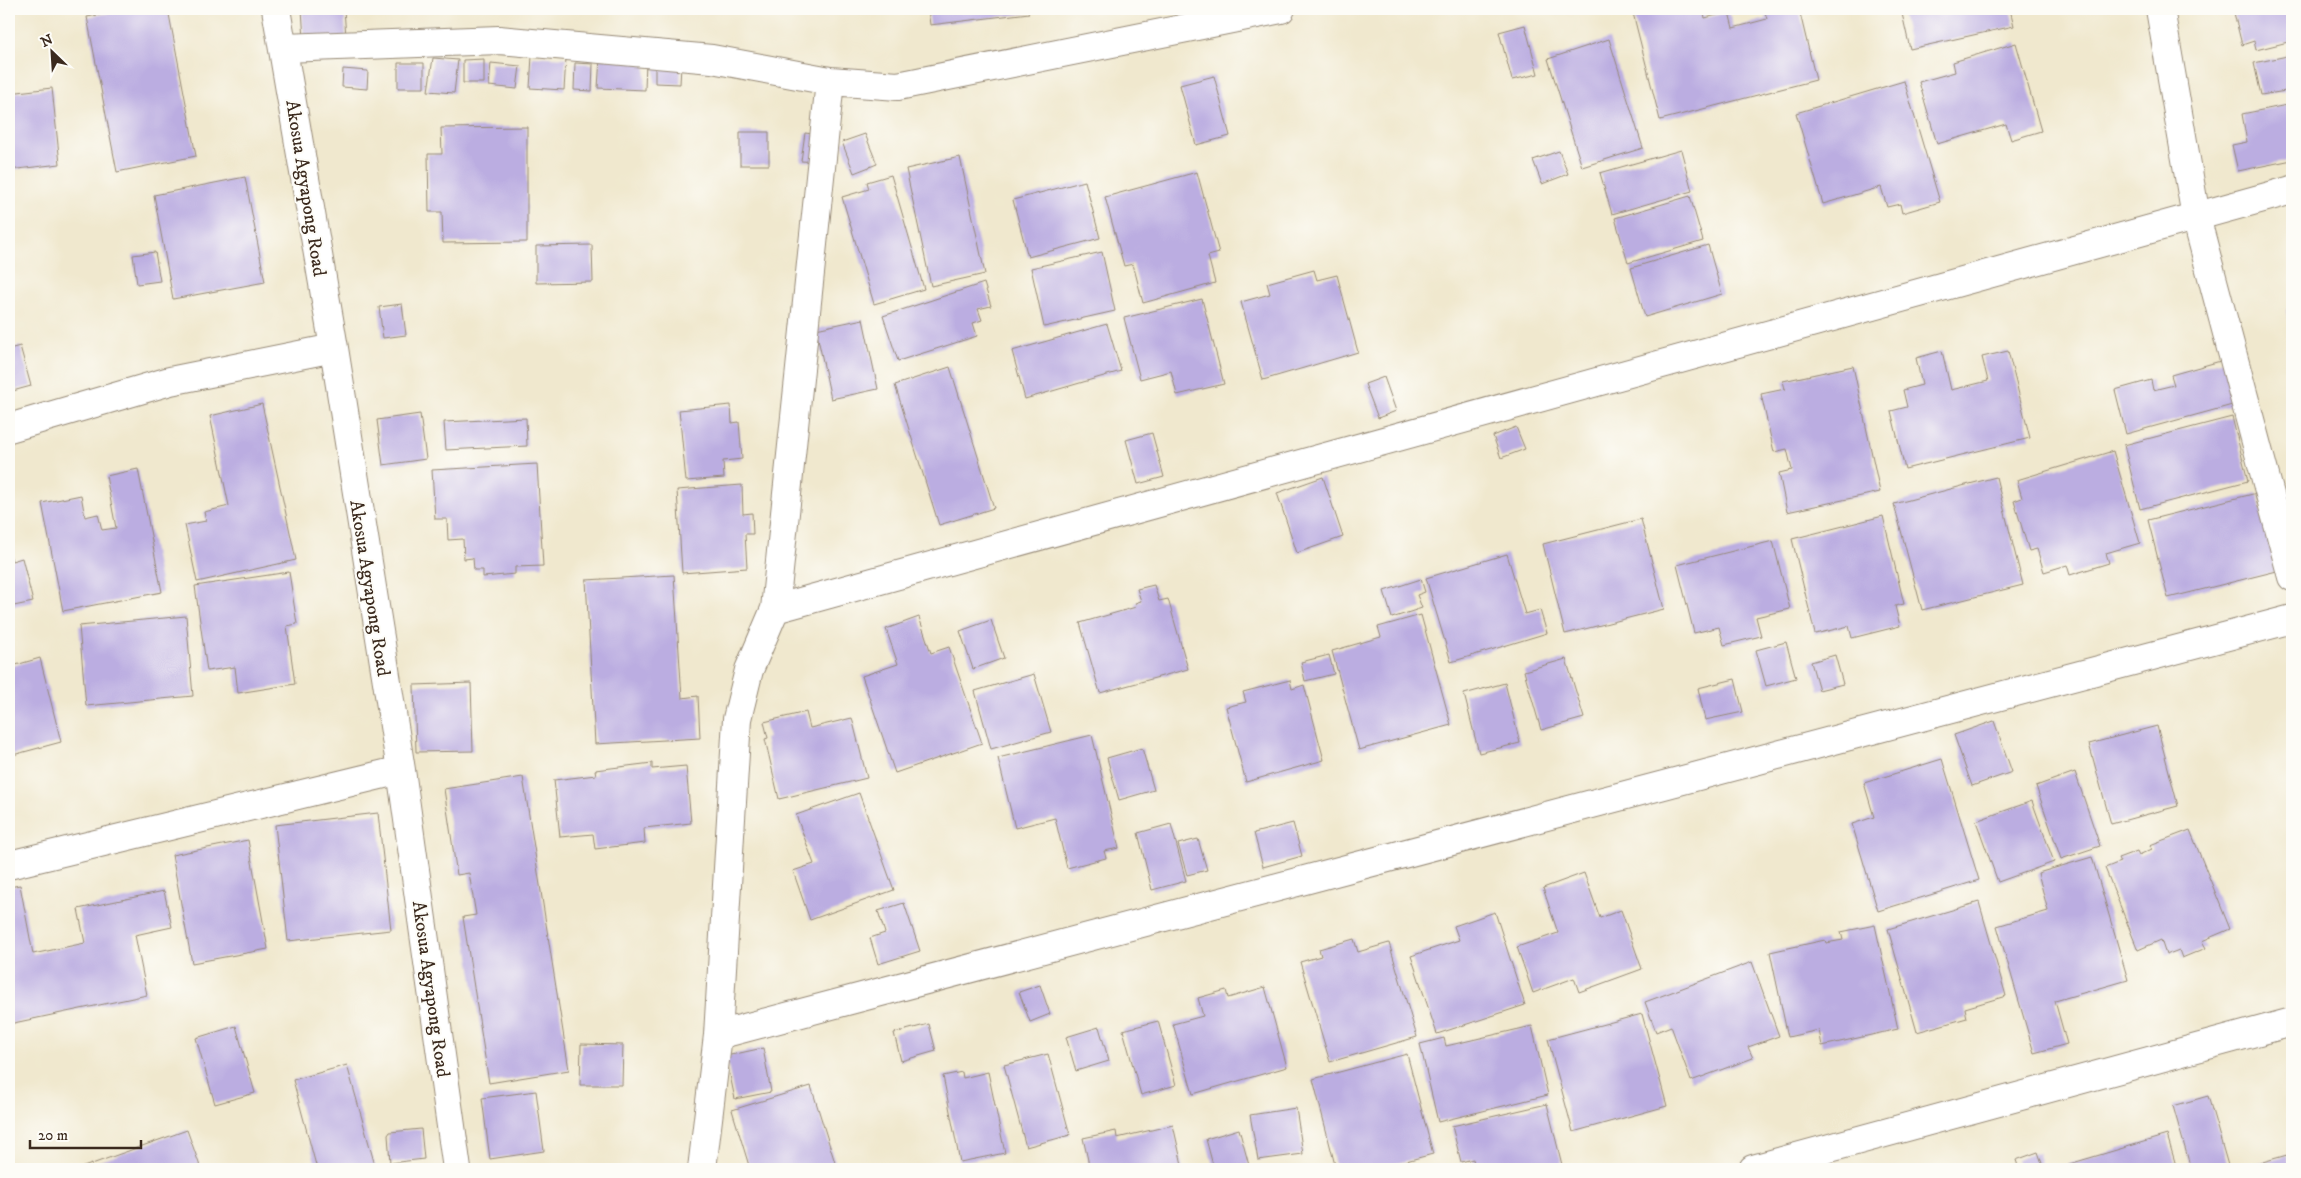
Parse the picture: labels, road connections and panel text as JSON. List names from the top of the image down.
{
  "streets": {
    "street": ["Akosua Agyapong Road"]
  },
  "scale_bar": "20 m",
  "north": "top left"
}
